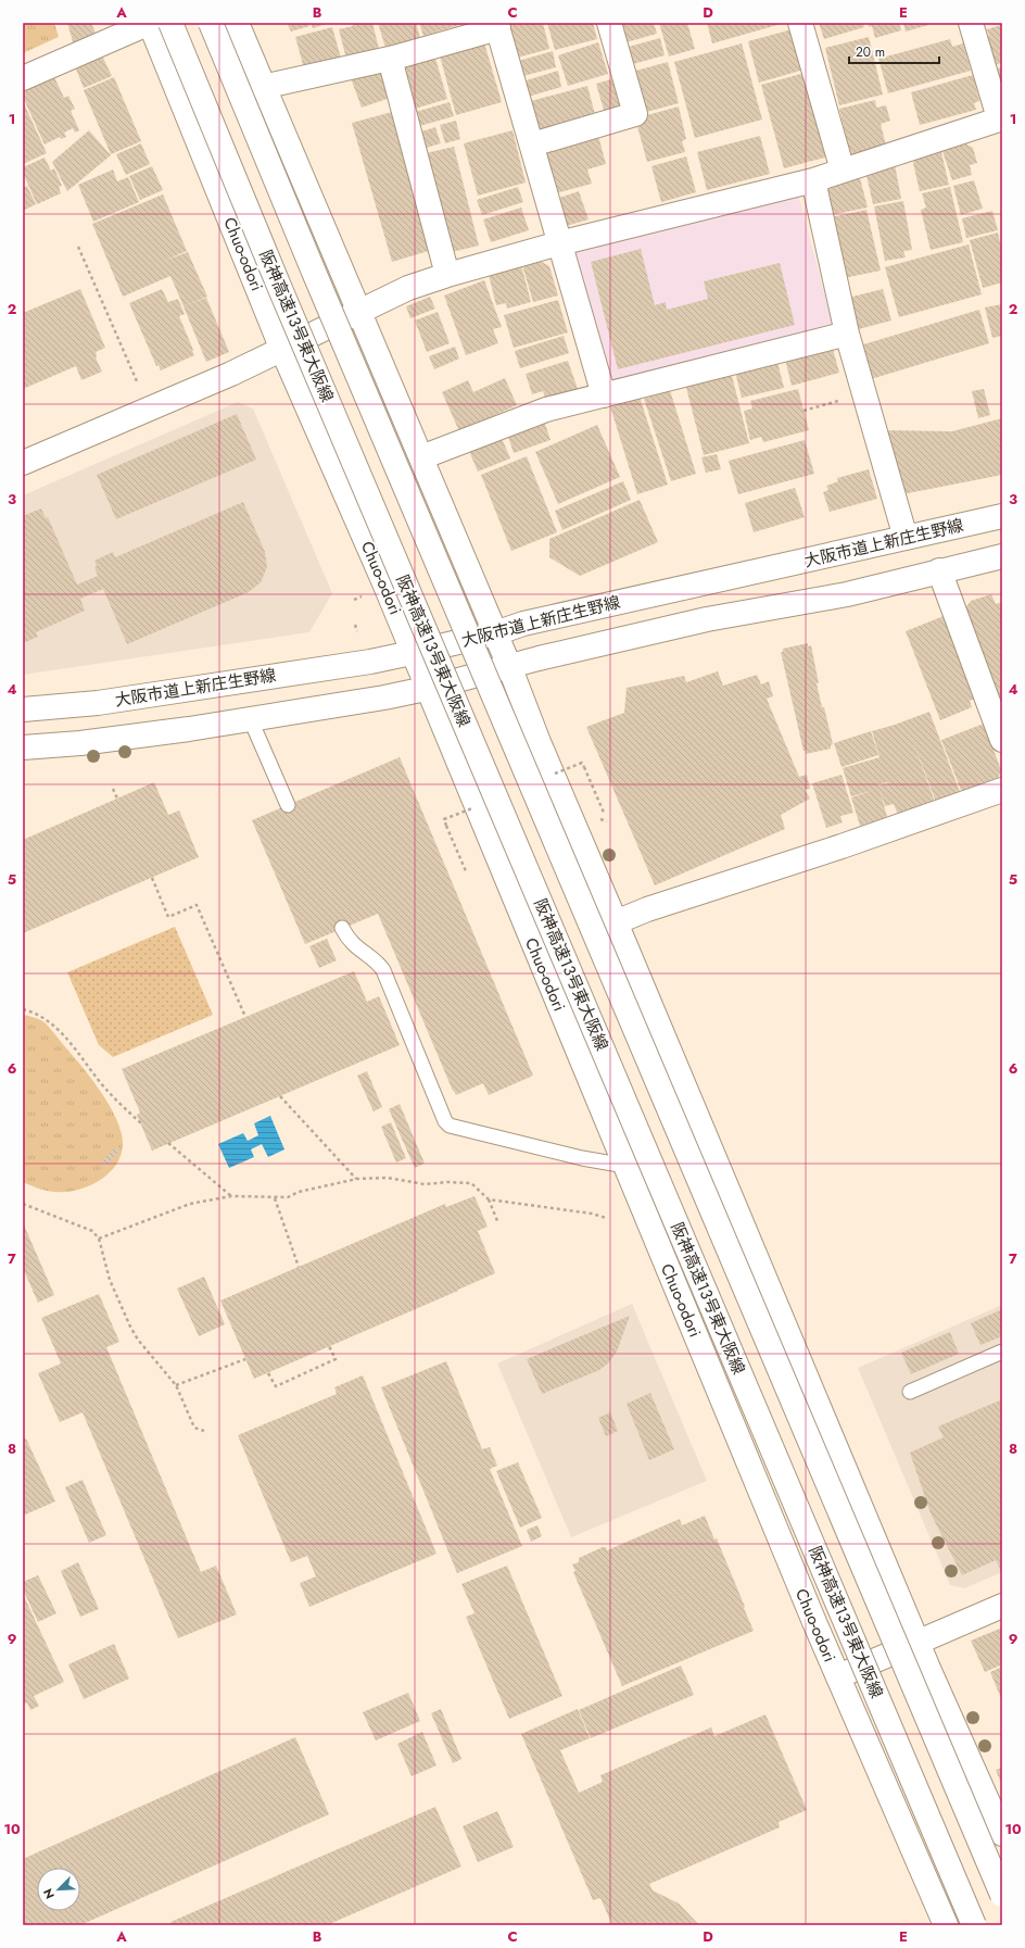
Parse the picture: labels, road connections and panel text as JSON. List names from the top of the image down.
{
  "streets": {
    "main road": ["Chuo-odori", "阪神高速13号東大阪線", "大阪市道上新庄生野線"]
  },
  "crossings": [
    ["Chuo-odori", "大阪市道上新庄生野線"]
  ],
  "scale_bar": "20 m",
  "north": "bottom left",
  "grid": {
    "columns": [
      "A",
      "B",
      "C",
      "D",
      "E"
    ],
    "rows": [
      "1",
      "2",
      "3",
      "4",
      "5",
      "6",
      "7",
      "8",
      "9",
      "10"
    ]
  }
}
